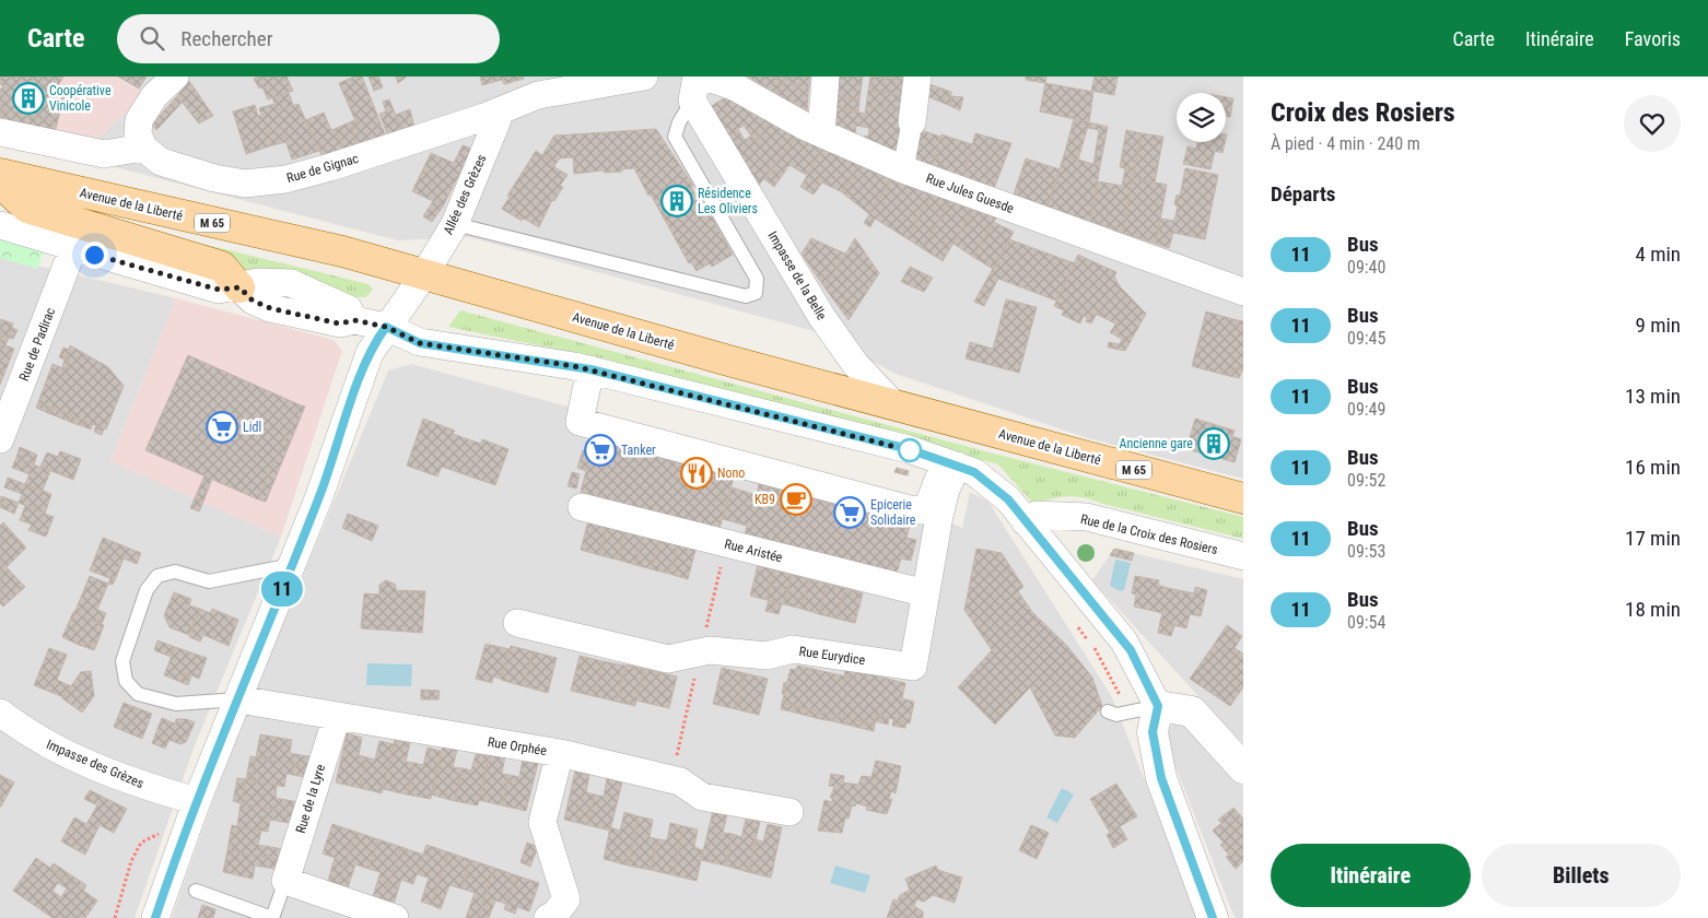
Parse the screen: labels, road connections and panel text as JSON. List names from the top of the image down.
{
  "streets": {
    "main road": ["Avenue de la Liberté", "M 65"],
    "street": [
      "Rue de Gignac",
      "Rue Jules Guesde",
      "Allée des Grèzes",
      "Impasse de la Belle",
      "Rue de Padirac",
      "Rue de la Croix des Rosiers",
      "Rue Aristée",
      "Rue Eurydice",
      "Rue Orphée",
      "Impasse des Grèzes",
      "Rue de la Lyre"
    ]
  },
  "crossings": [
    ["Rue de Gignac", "Allée des Grèzes"],
    ["Allée des Grèzes", "Avenue de la Liberté"],
    ["Allée des Grèzes", "Rue Orphée"],
    ["Allée des Grèzes", "Impasse des Grèzes"],
    ["Avenue de la Liberté", "Impasse de la Belle"],
    ["Rue Aristée", "Rue Eurydice"],
    ["Rue Orphée", "Rue de la Lyre"]
  ],
  "places": {
    "building": ["Coopérative Vinicole", "Résidence Les Oliviers", "Ancienne gare"],
    "supermarket": ["Lidl", "Tanker", "Epicerie Solidaire"],
    "restaurant": ["Nono"],
    "cafe": ["KB9"]
  },
  "lines": ["bus line 11"],
  "page": {
    "header": "Carte",
    "search": "Rechercher",
    "nav": ["Carte", "Itinéraire", "Favoris"],
    "on_map": "11",
    "heading": [
      ["Croix des Rosiers", "À pied · 4 min · 240 m"],
      "Départs"
    ],
    "list": [
      {
        "mark": "11",
        "name": "Bus",
        "note": "09:40",
        "value": "4 min"
      },
      {
        "mark": "11",
        "name": "Bus",
        "note": "09:45",
        "value": "9 min"
      },
      {
        "mark": "11",
        "name": "Bus",
        "note": "09:49",
        "value": "13 min"
      },
      {
        "mark": "11",
        "name": "Bus",
        "note": "09:52",
        "value": "16 min"
      },
      {
        "mark": "11",
        "name": "Bus",
        "note": "09:53",
        "value": "17 min"
      },
      {
        "mark": "11",
        "name": "Bus",
        "note": "09:54",
        "value": "18 min"
      }
    ],
    "buttons": ["Itinéraire", "Billets"]
  }
}
